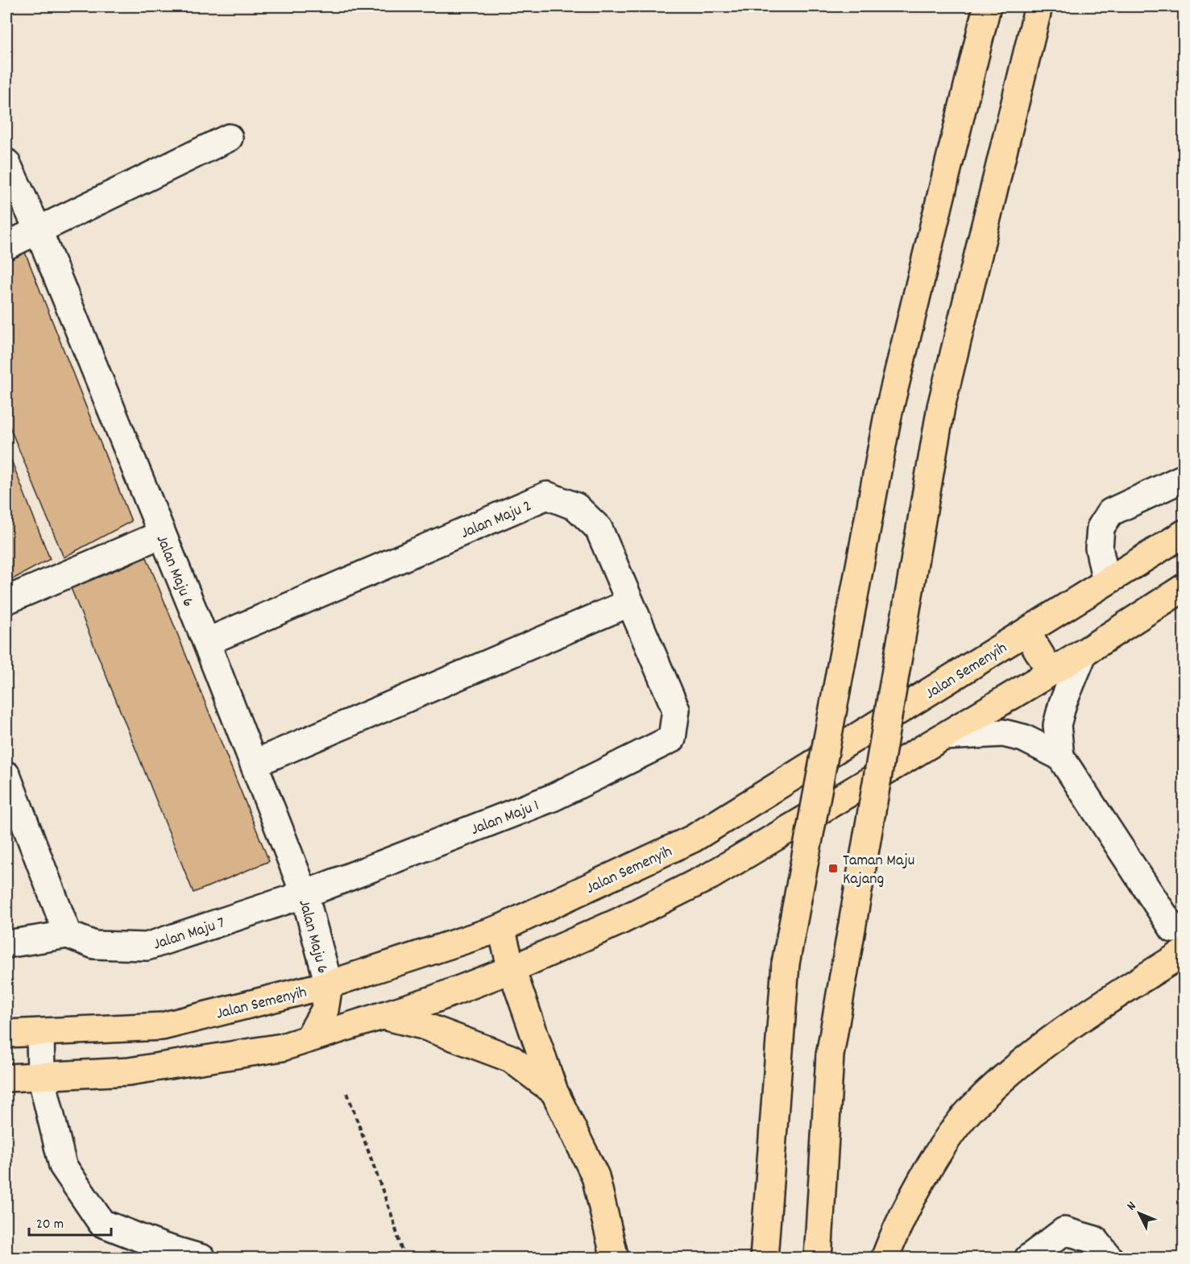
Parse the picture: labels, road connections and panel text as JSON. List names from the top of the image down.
{
  "streets": {
    "main road": ["Jalan Semenyih"],
    "street": [
      "Jalan Maju 2",
      "Jalan Maju 6",
      "Jalan Maju 1",
      "Jalan Maju 7"
    ]
  },
  "crossings": [
    ["Jalan Maju 2", "Jalan Maju 6"],
    ["Jalan Maju 2", "Jalan Maju 1"],
    ["Jalan Maju 6", "Jalan Semenyih"],
    ["Jalan Maju 6", "Jalan Maju 1"],
    ["Jalan Maju 6", "Jalan Maju 7"],
    ["Jalan Maju 1", "Jalan Maju 7"]
  ],
  "places": {
    "transit": ["Taman Maju Kajang"]
  },
  "scale_bar": "20 m",
  "north": "top left"
}
